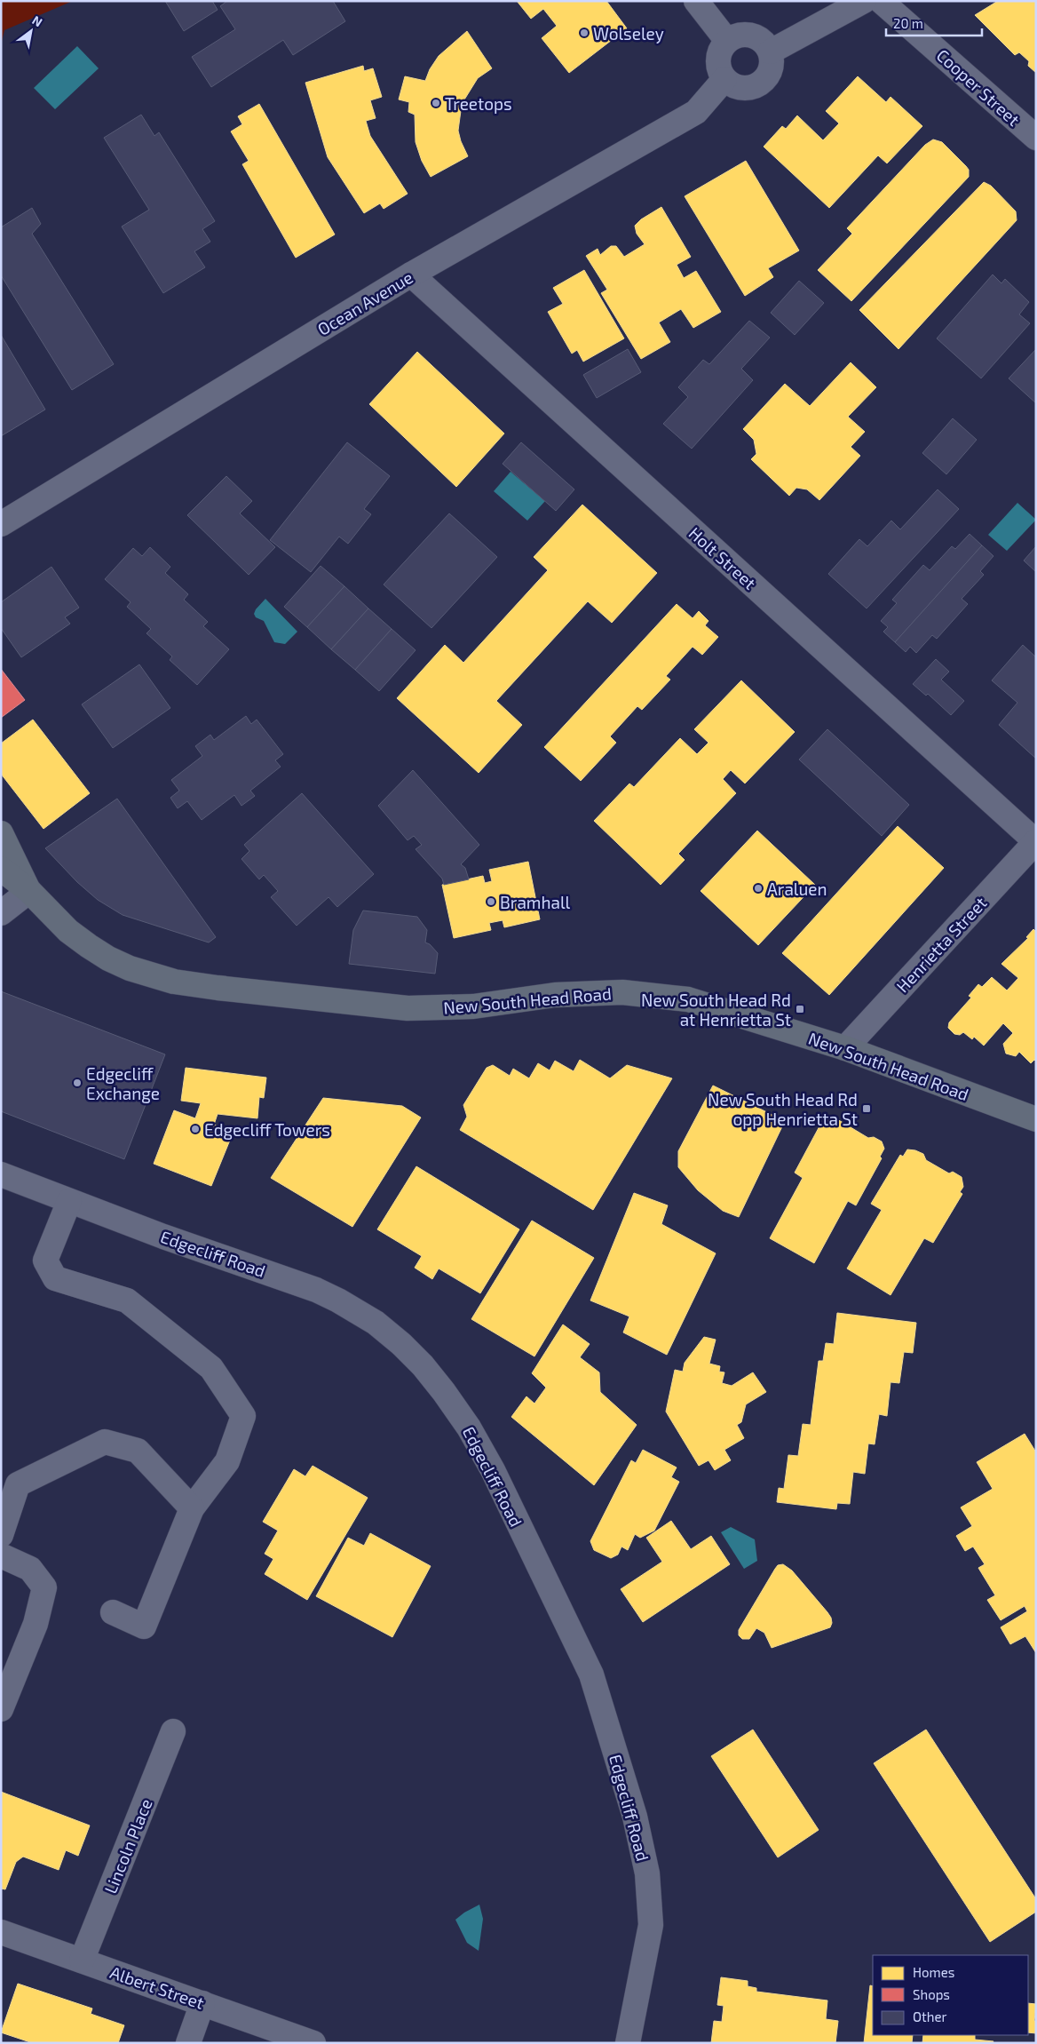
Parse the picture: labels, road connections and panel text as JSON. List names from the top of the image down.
{
  "streets": {
    "main road": ["New South Head Road"],
    "street": [
      "Cooper Street",
      "Ocean Avenue",
      "Holt Street",
      "Henrietta Street",
      "Edgecliff Road",
      "Lincoln Place",
      "Albert Street"
    ]
  },
  "crossings": [
    ["Ocean Avenue", "Holt Street"],
    ["Holt Street", "Henrietta Street"],
    ["Henrietta Street", "New South Head Road"],
    ["Lincoln Place", "Albert Street"]
  ],
  "places": {
    "other": [
      "Wolseley",
      "Treetops",
      "Araluen",
      "Bramhall",
      "Edgecliff Exchange",
      "Edgecliff Towers"
    ],
    "transit": ["New South Head Rd at Henrietta St", "New South Head Rd opp Henrietta St"]
  },
  "legend": ["Homes", "Shops", "Other"],
  "scale_bar": "20 m",
  "north": "top right"
}
